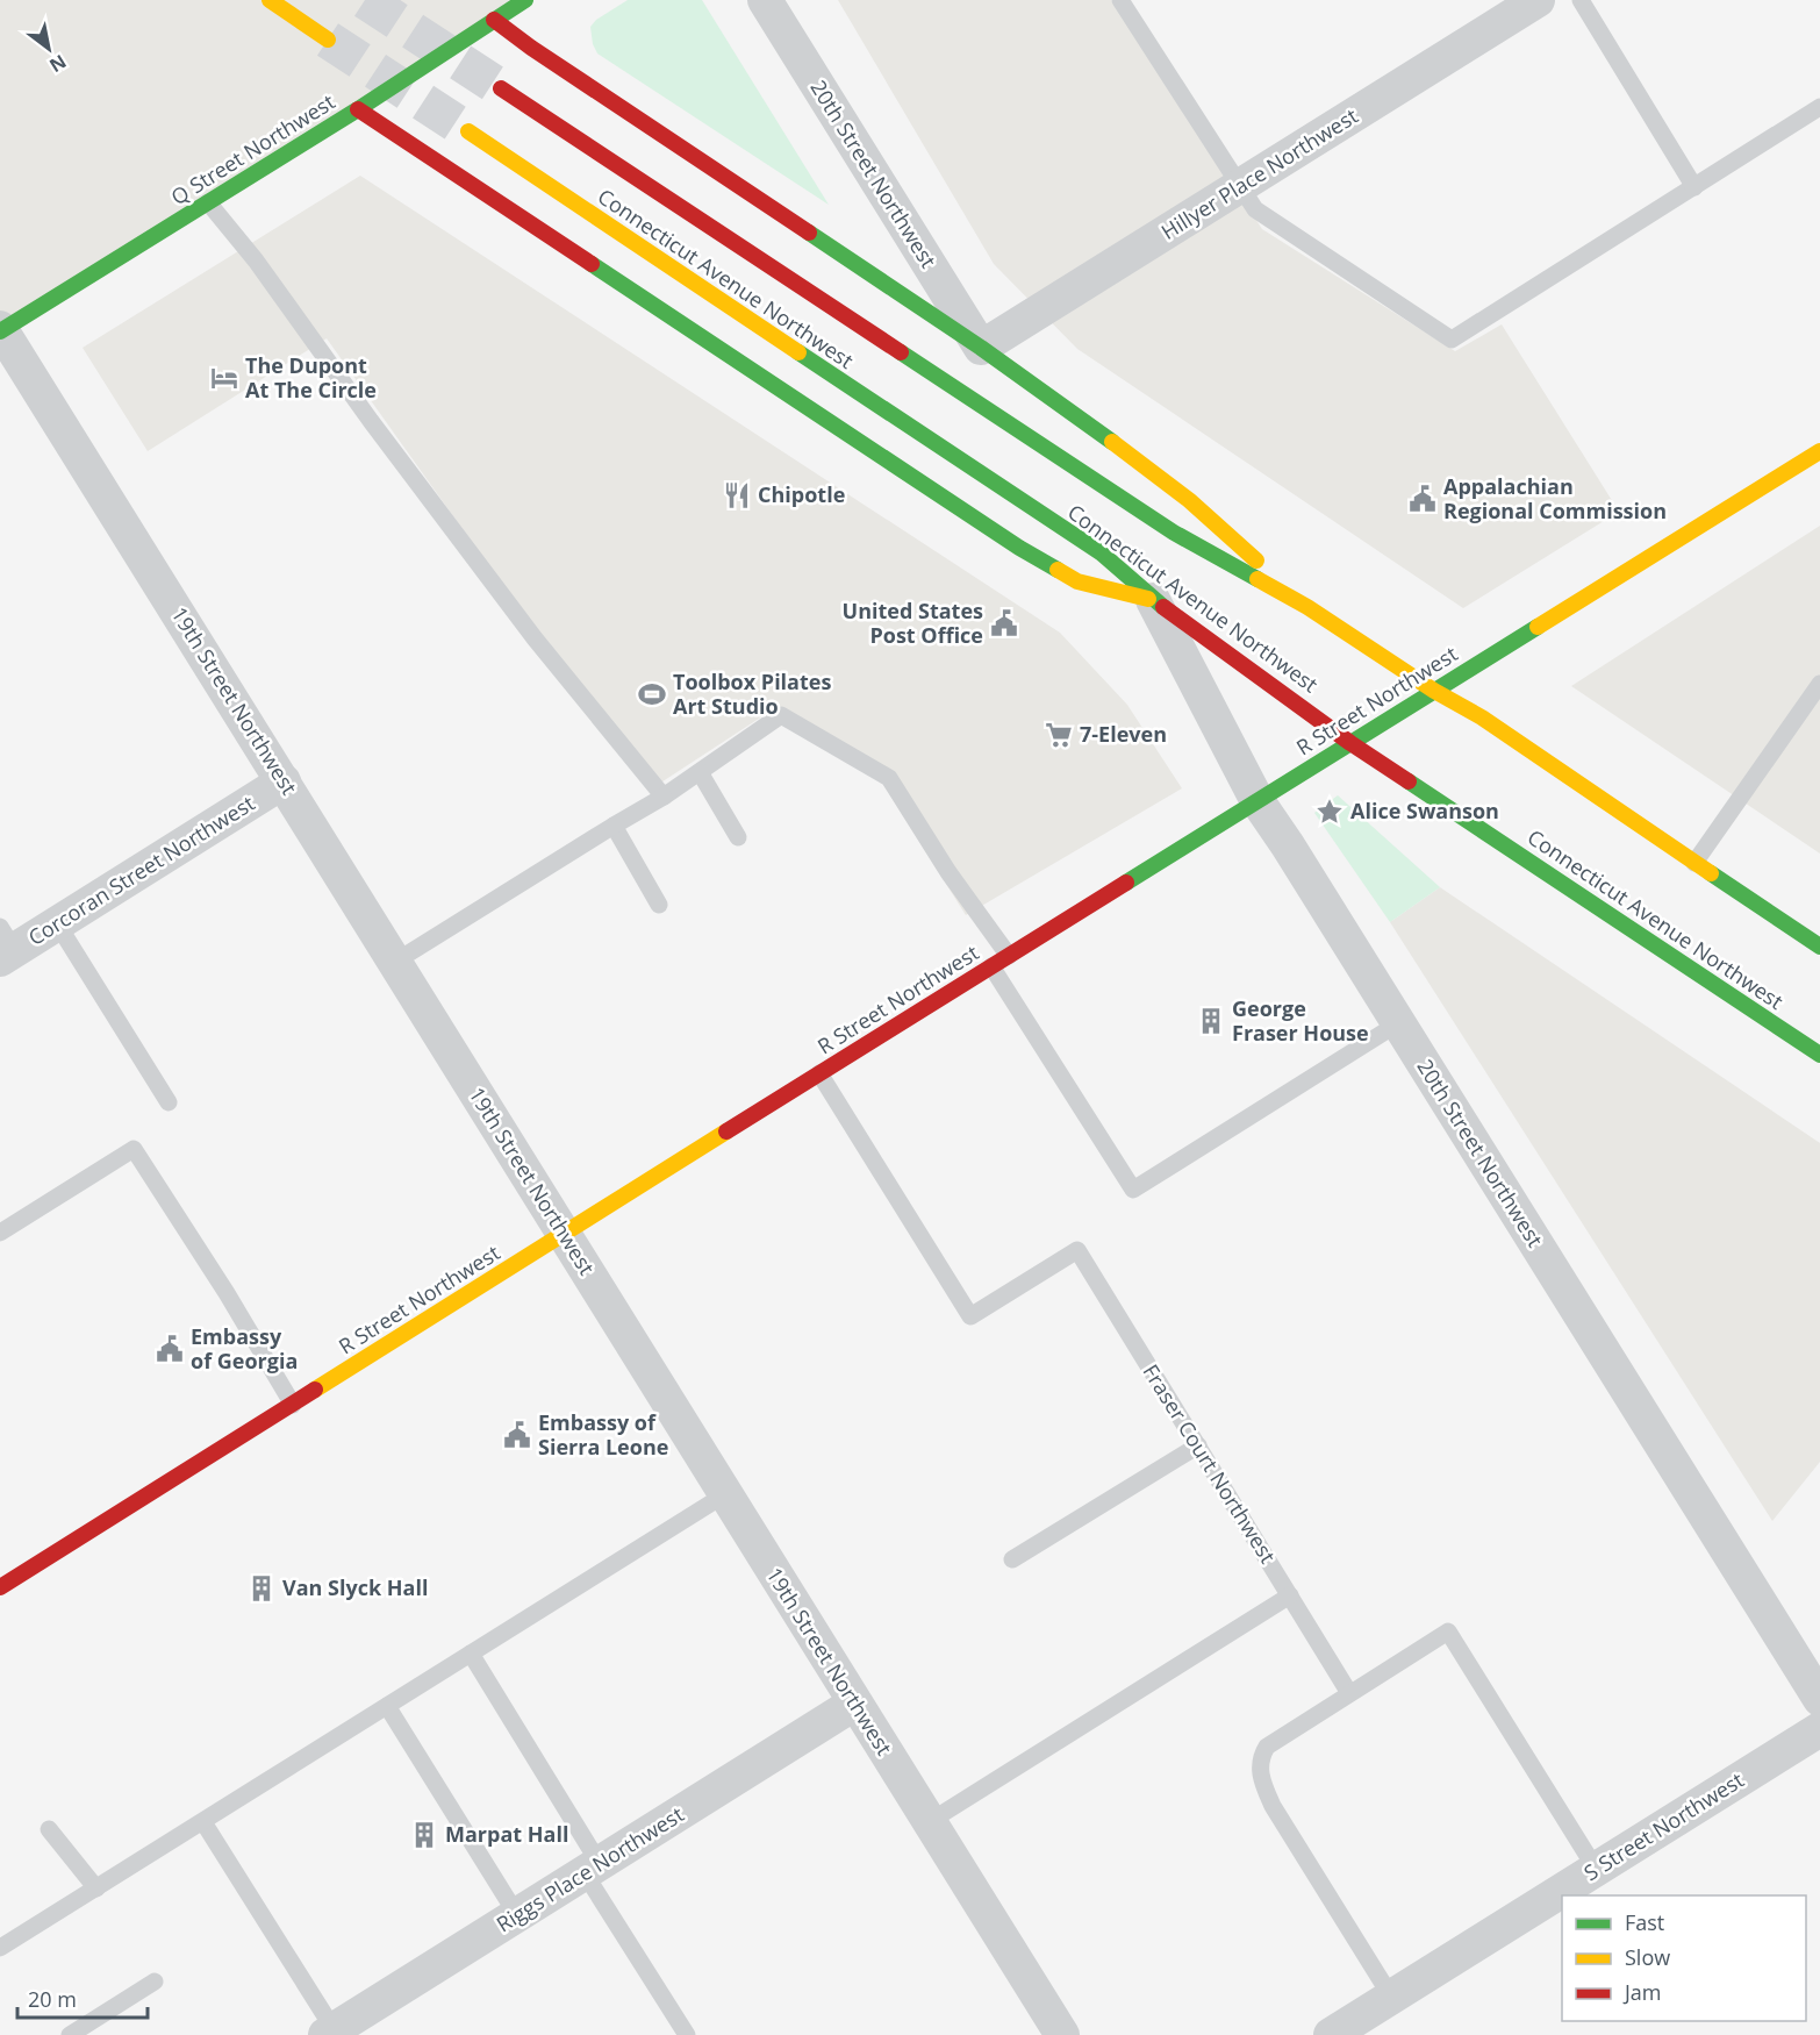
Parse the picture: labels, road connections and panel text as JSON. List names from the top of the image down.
{
  "streets": {
    "main road": ["Q Street Northwest", "Connecticut Avenue Northwest", "R Street Northwest"],
    "street": [
      "20th Street Northwest",
      "Hillyer Place Northwest",
      "19th Street Northwest",
      "Corcoran Street Northwest",
      "S Street Northwest",
      "Riggs Place Northwest"
    ],
    "lane": ["Fraser Court Northwest"]
  },
  "crossings": [
    ["Q Street Northwest", "19th Street Northwest"],
    ["20th Street Northwest", "Hillyer Place Northwest"],
    ["20th Street Northwest", "Connecticut Avenue Northwest"],
    ["20th Street Northwest", "R Street Northwest"],
    ["Connecticut Avenue Northwest", "R Street Northwest"],
    ["19th Street Northwest", "R Street Northwest"],
    ["19th Street Northwest", "Corcoran Street Northwest"],
    ["19th Street Northwest", "Riggs Place Northwest"],
    ["R Street Northwest", "Fraser Court Northwest"]
  ],
  "places": {
    "hotel": ["The Dupont At The Circle"],
    "restaurant": ["Chipotle"],
    "public building": [
      "Appalachian Regional Commission",
      "United States Post Office",
      "Embassy of Georgia",
      "Embassy of Sierra Leone"
    ],
    "sports": ["Toolbox Pilates Art Studio"],
    "supermarket": ["7-Eleven"],
    "place": ["Alice Swanson"],
    "building": ["George Fraser House", "Van Slyck Hall", "Marpat Hall"]
  },
  "legend": ["Fast", "Slow", "Jam"],
  "scale_bar": "20 m",
  "north": "bottom right"
}
